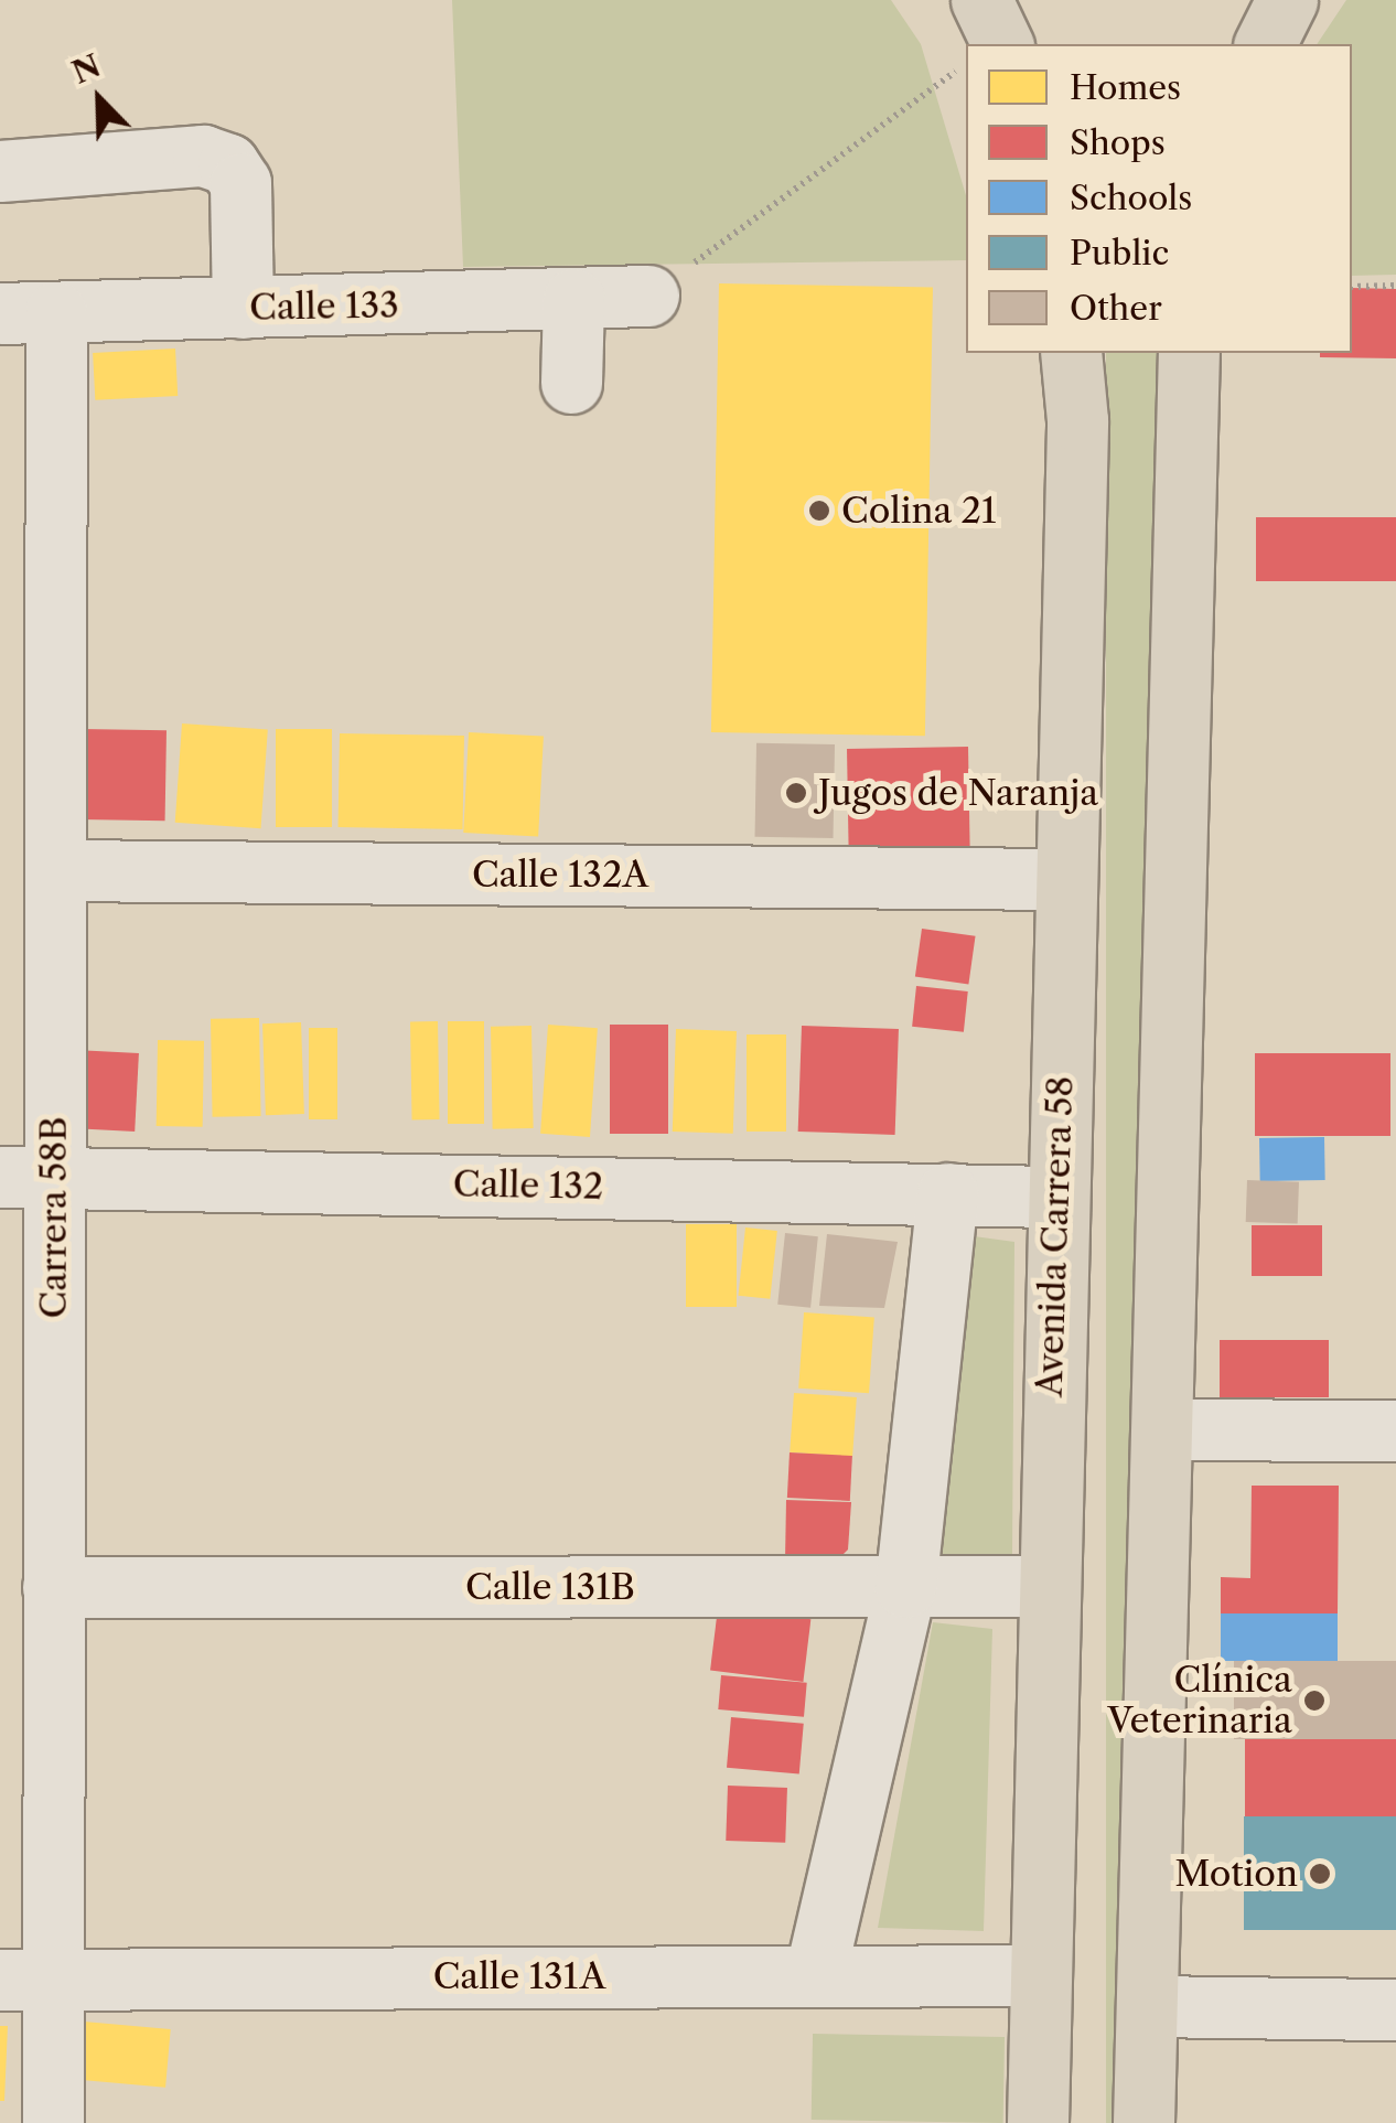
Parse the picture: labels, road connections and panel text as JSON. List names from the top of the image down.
{
  "streets": {
    "main road": ["Avenida Carrera 58"],
    "street": [
      "Calle 133",
      "Calle 132A",
      "Calle 132",
      "Carrera 58B",
      "Calle 131B",
      "Calle 131A"
    ]
  },
  "crossings": [
    ["Calle 133", "Carrera 58B"],
    ["Calle 132A", "Carrera 58B"],
    ["Calle 132A", "Avenida Carrera 58"],
    ["Calle 132", "Carrera 58B"],
    ["Calle 132", "Avenida Carrera 58"],
    ["Carrera 58B", "Calle 131B"],
    ["Carrera 58B", "Calle 131A"],
    ["Avenida Carrera 58", "Calle 131B"],
    ["Avenida Carrera 58", "Calle 131A"]
  ],
  "places": [
    "Colina 21",
    "Jugos de Naranja",
    "Clínica Veterinaria",
    "Motion"
  ],
  "legend": [
    "Homes",
    "Shops",
    "Schools",
    "Public",
    "Other"
  ],
  "north": "top left"
}
